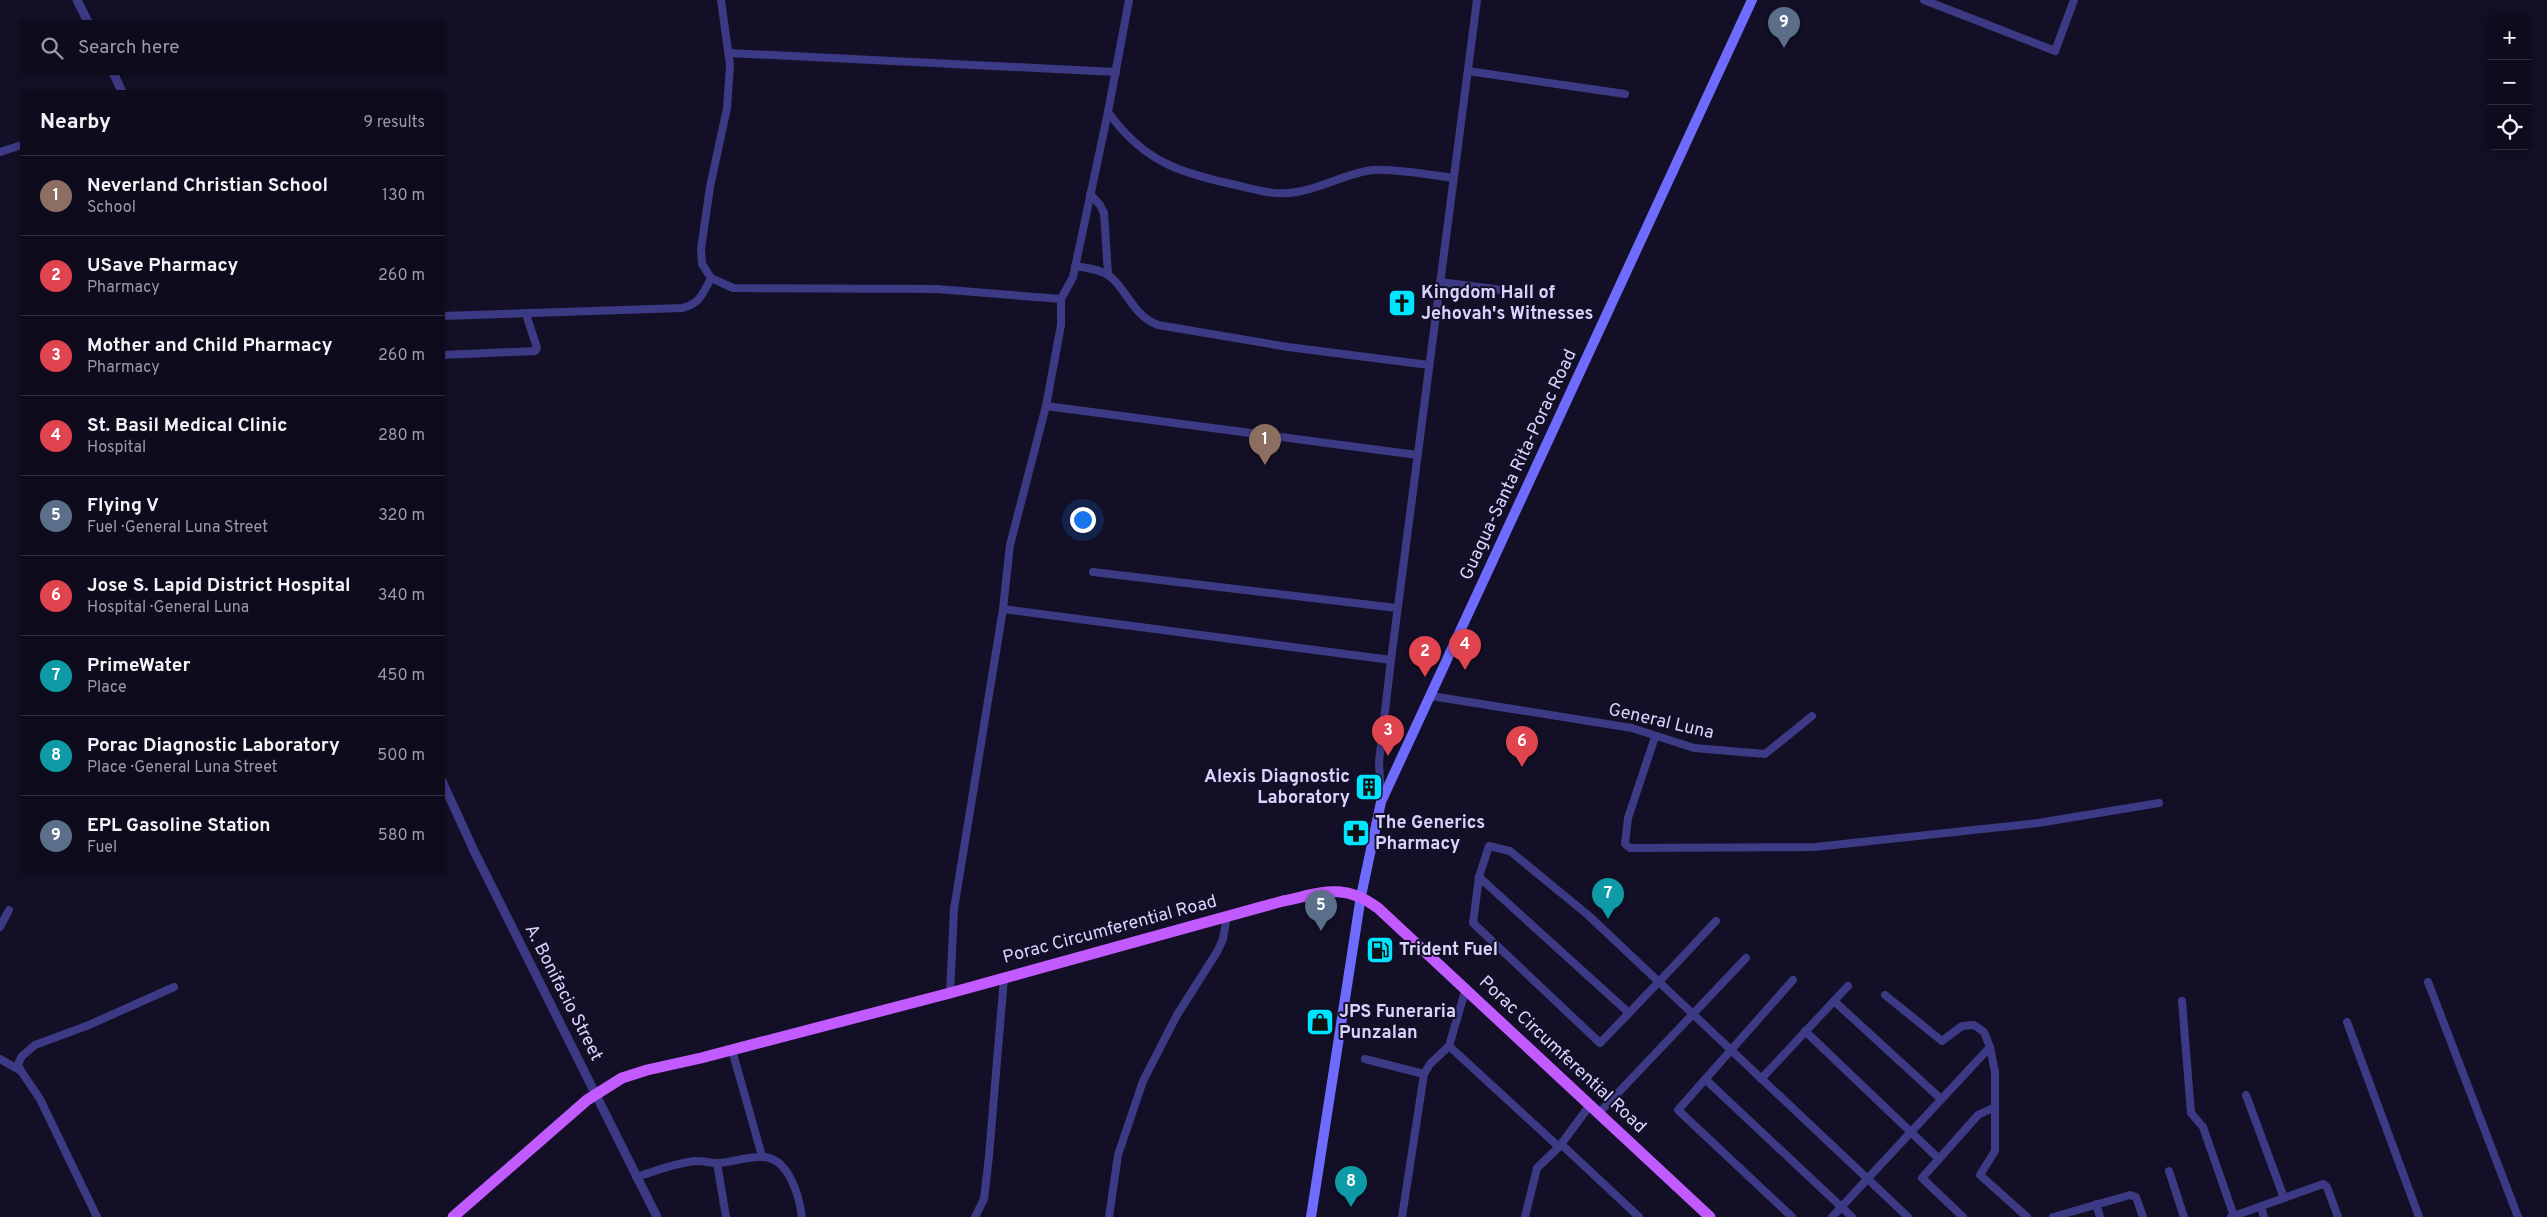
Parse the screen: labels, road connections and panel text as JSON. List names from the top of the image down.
{
  "streets": {
    "main road": ["Guagua-Santa Rita-Porac Road", "Porac Circumferential Road"],
    "street": ["General Luna", "A. Bonifacio Street"]
  },
  "crossings": [
    ["Guagua-Santa Rita-Porac Road", "General Luna"],
    ["Guagua-Santa Rita-Porac Road", "Porac Circumferential Road"],
    ["Porac Circumferential Road", "A. Bonifacio Street"]
  ],
  "places": {
    "church": ["Kingdom Hall of Jehovah's Witnesses"],
    "building": ["Alexis Diagnostic Laboratory"],
    "pharmacy": ["The Generics Pharmacy"],
    "fuel station": ["Trident Fuel"],
    "shop": ["JPS Funeraria Punzalan"]
  },
  "page": {
    "pins": [
      "9",
      "1",
      "4",
      "2",
      "3",
      "6",
      "7",
      "5",
      "8"
    ],
    "map_buttons": ["+", "−"],
    "search": "Search here",
    "heading": ["Nearby", "9 results"],
    "list": [
      {
        "mark": "1",
        "name": "Neverland Christian School",
        "note": "School",
        "value": "130 m"
      },
      {
        "mark": "2",
        "name": "USave Pharmacy",
        "note": "Pharmacy",
        "value": "260 m"
      },
      {
        "mark": "3",
        "name": "Mother and Child Pharmacy",
        "note": "Pharmacy",
        "value": "260 m"
      },
      {
        "mark": "4",
        "name": "St. Basil Medical Clinic",
        "note": "Hospital",
        "value": "280 m"
      },
      {
        "mark": "5",
        "name": "Flying V",
        "note": "Fuel · General Luna Street",
        "value": "320 m"
      },
      {
        "mark": "6",
        "name": "Jose S. Lapid District Hospital",
        "note": "Hospital · General Luna",
        "value": "340 m"
      },
      {
        "mark": "7",
        "name": "PrimeWater",
        "note": "Place",
        "value": "450 m"
      },
      {
        "mark": "8",
        "name": "Porac Diagnostic Laboratory",
        "note": "Place · General Luna Street",
        "value": "500 m"
      },
      {
        "mark": "9",
        "name": "EPL Gasoline Station",
        "note": "Fuel",
        "value": "580 m"
      }
    ]
  }
}
